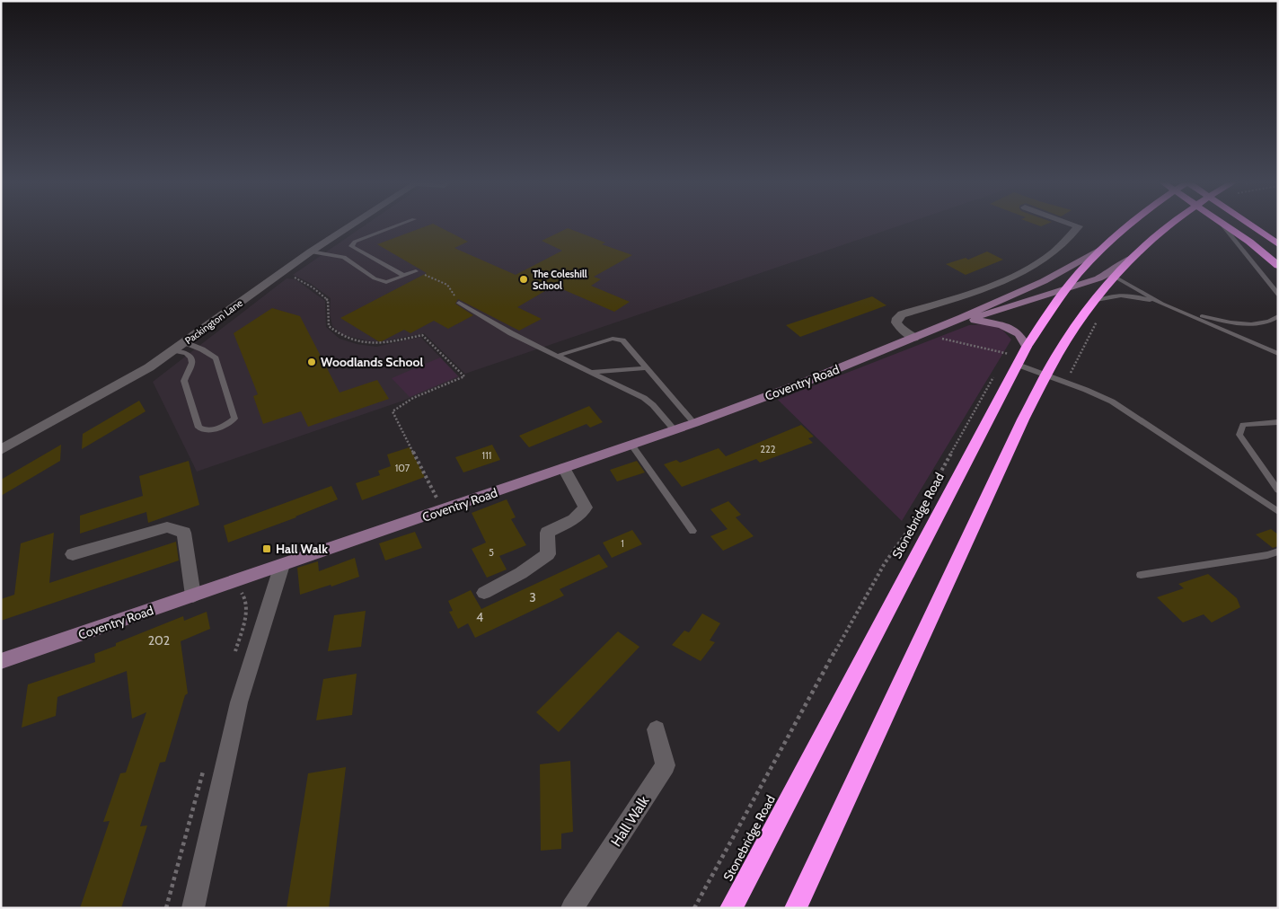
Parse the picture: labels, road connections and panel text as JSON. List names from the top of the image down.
{
  "streets": {
    "highway": ["Stonebridge Road"],
    "main road": ["Coventry Road"],
    "street": ["Packington Lane", "Hall Walk"]
  },
  "places": {
    "other": ["The Coleshill School", "Woodlands School"],
    "transit": ["Hall Walk"]
  },
  "house_numbers": [
    "222",
    "111",
    "107",
    "1",
    "5",
    "3",
    "4",
    "202"
  ]
}
